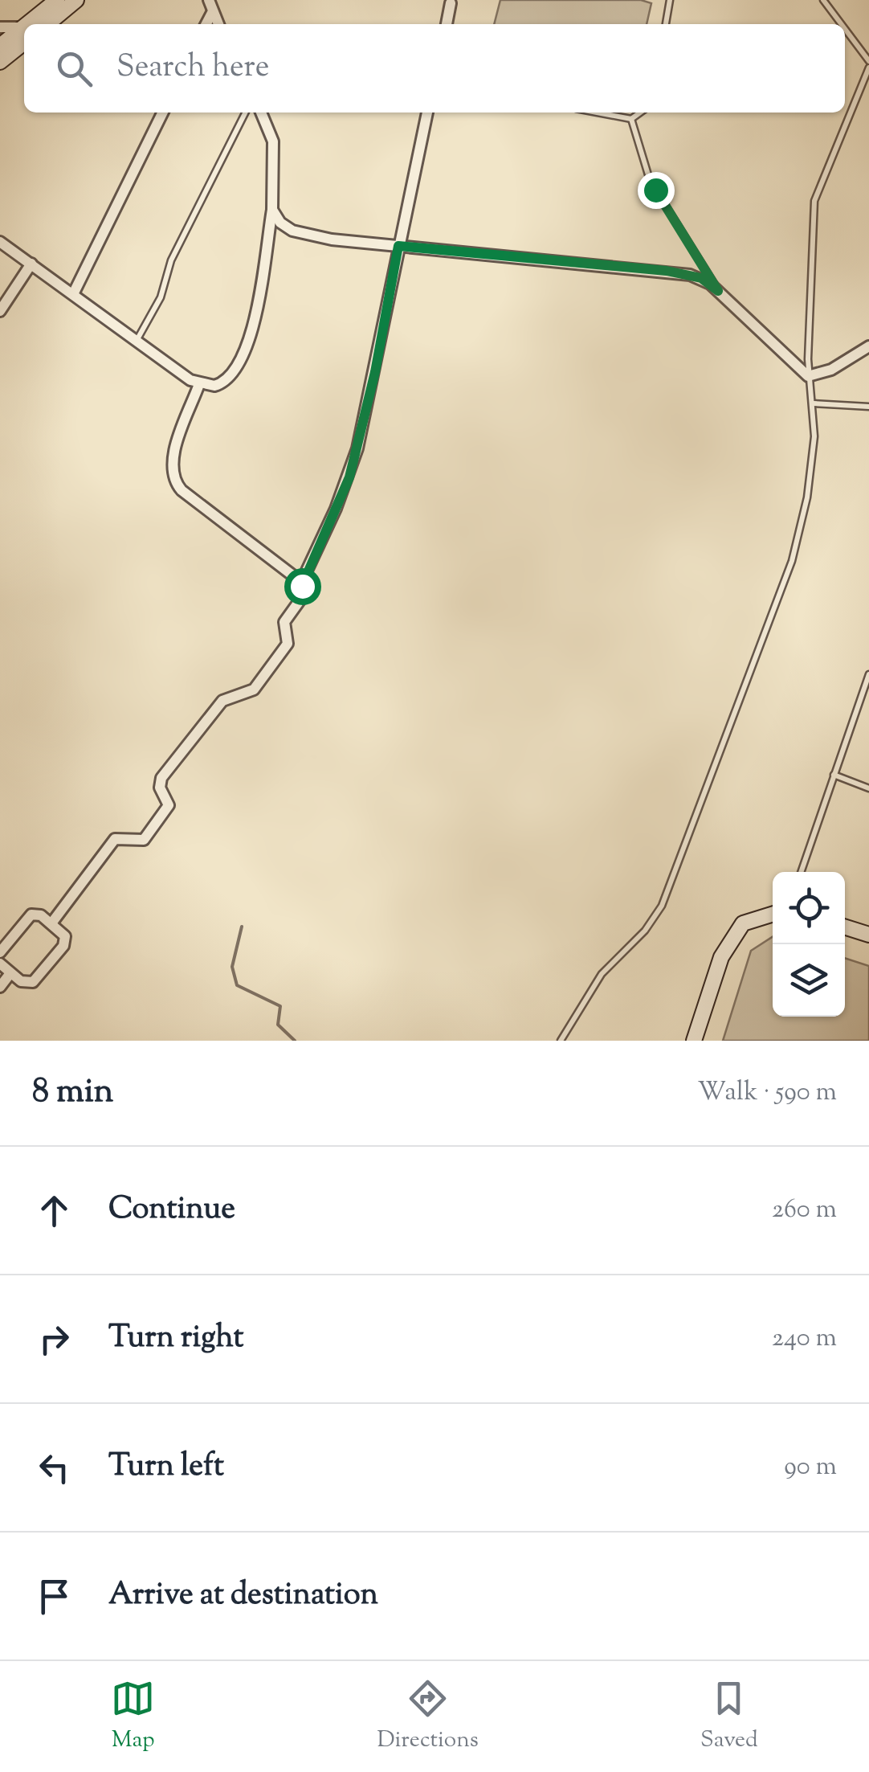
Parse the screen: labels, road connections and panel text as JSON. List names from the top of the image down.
{
  "page": {
    "search": "Search here",
    "heading": ["8 min", "Walk · 590 m"],
    "list": [
      ["Continue", "260 m"],
      ["Turn right", "240 m"],
      ["Turn left", "90 m"],
      "Arrive at destination"
    ],
    "nav": ["Map", "Directions", "Saved"]
  }
}
